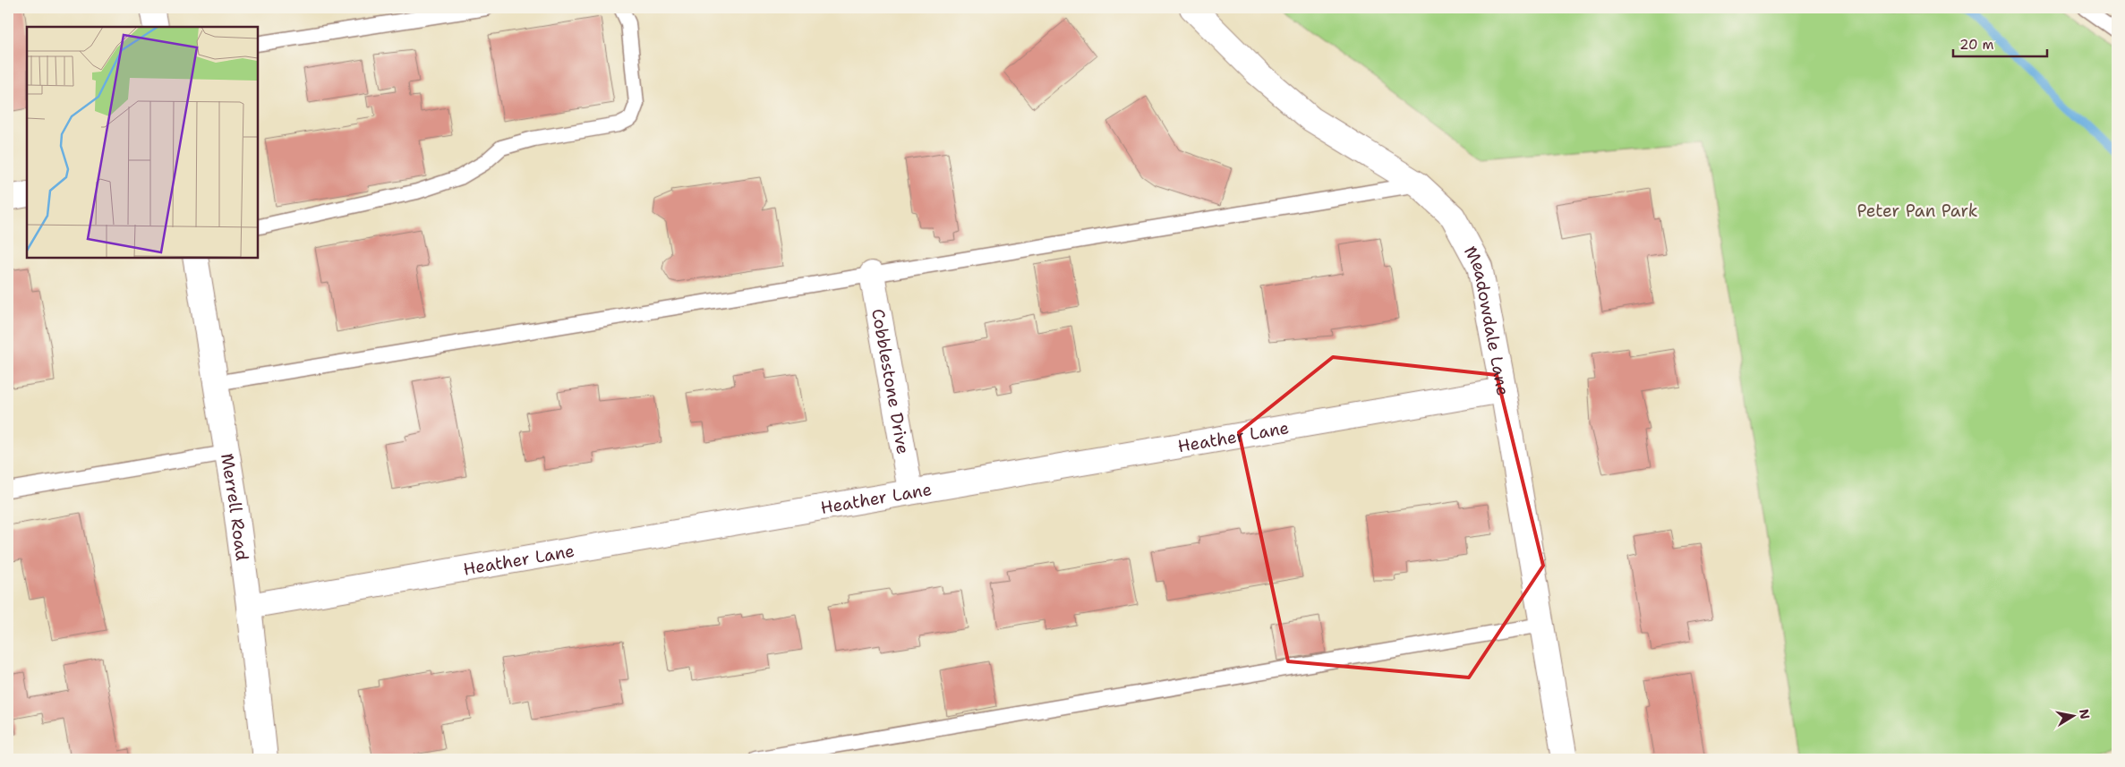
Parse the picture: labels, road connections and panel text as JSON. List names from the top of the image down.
{
  "streets": {
    "street": [
      "Meadowdale Lane",
      "Cobblestone Drive",
      "Heather Lane",
      "Merrell Road"
    ]
  },
  "crossings": [
    ["Meadowdale Lane", "Heather Lane"],
    ["Cobblestone Drive", "Heather Lane"],
    ["Heather Lane", "Merrell Road"]
  ],
  "parks": ["Peter Pan Park"],
  "scale_bar": "20 m",
  "north": "right"
}
